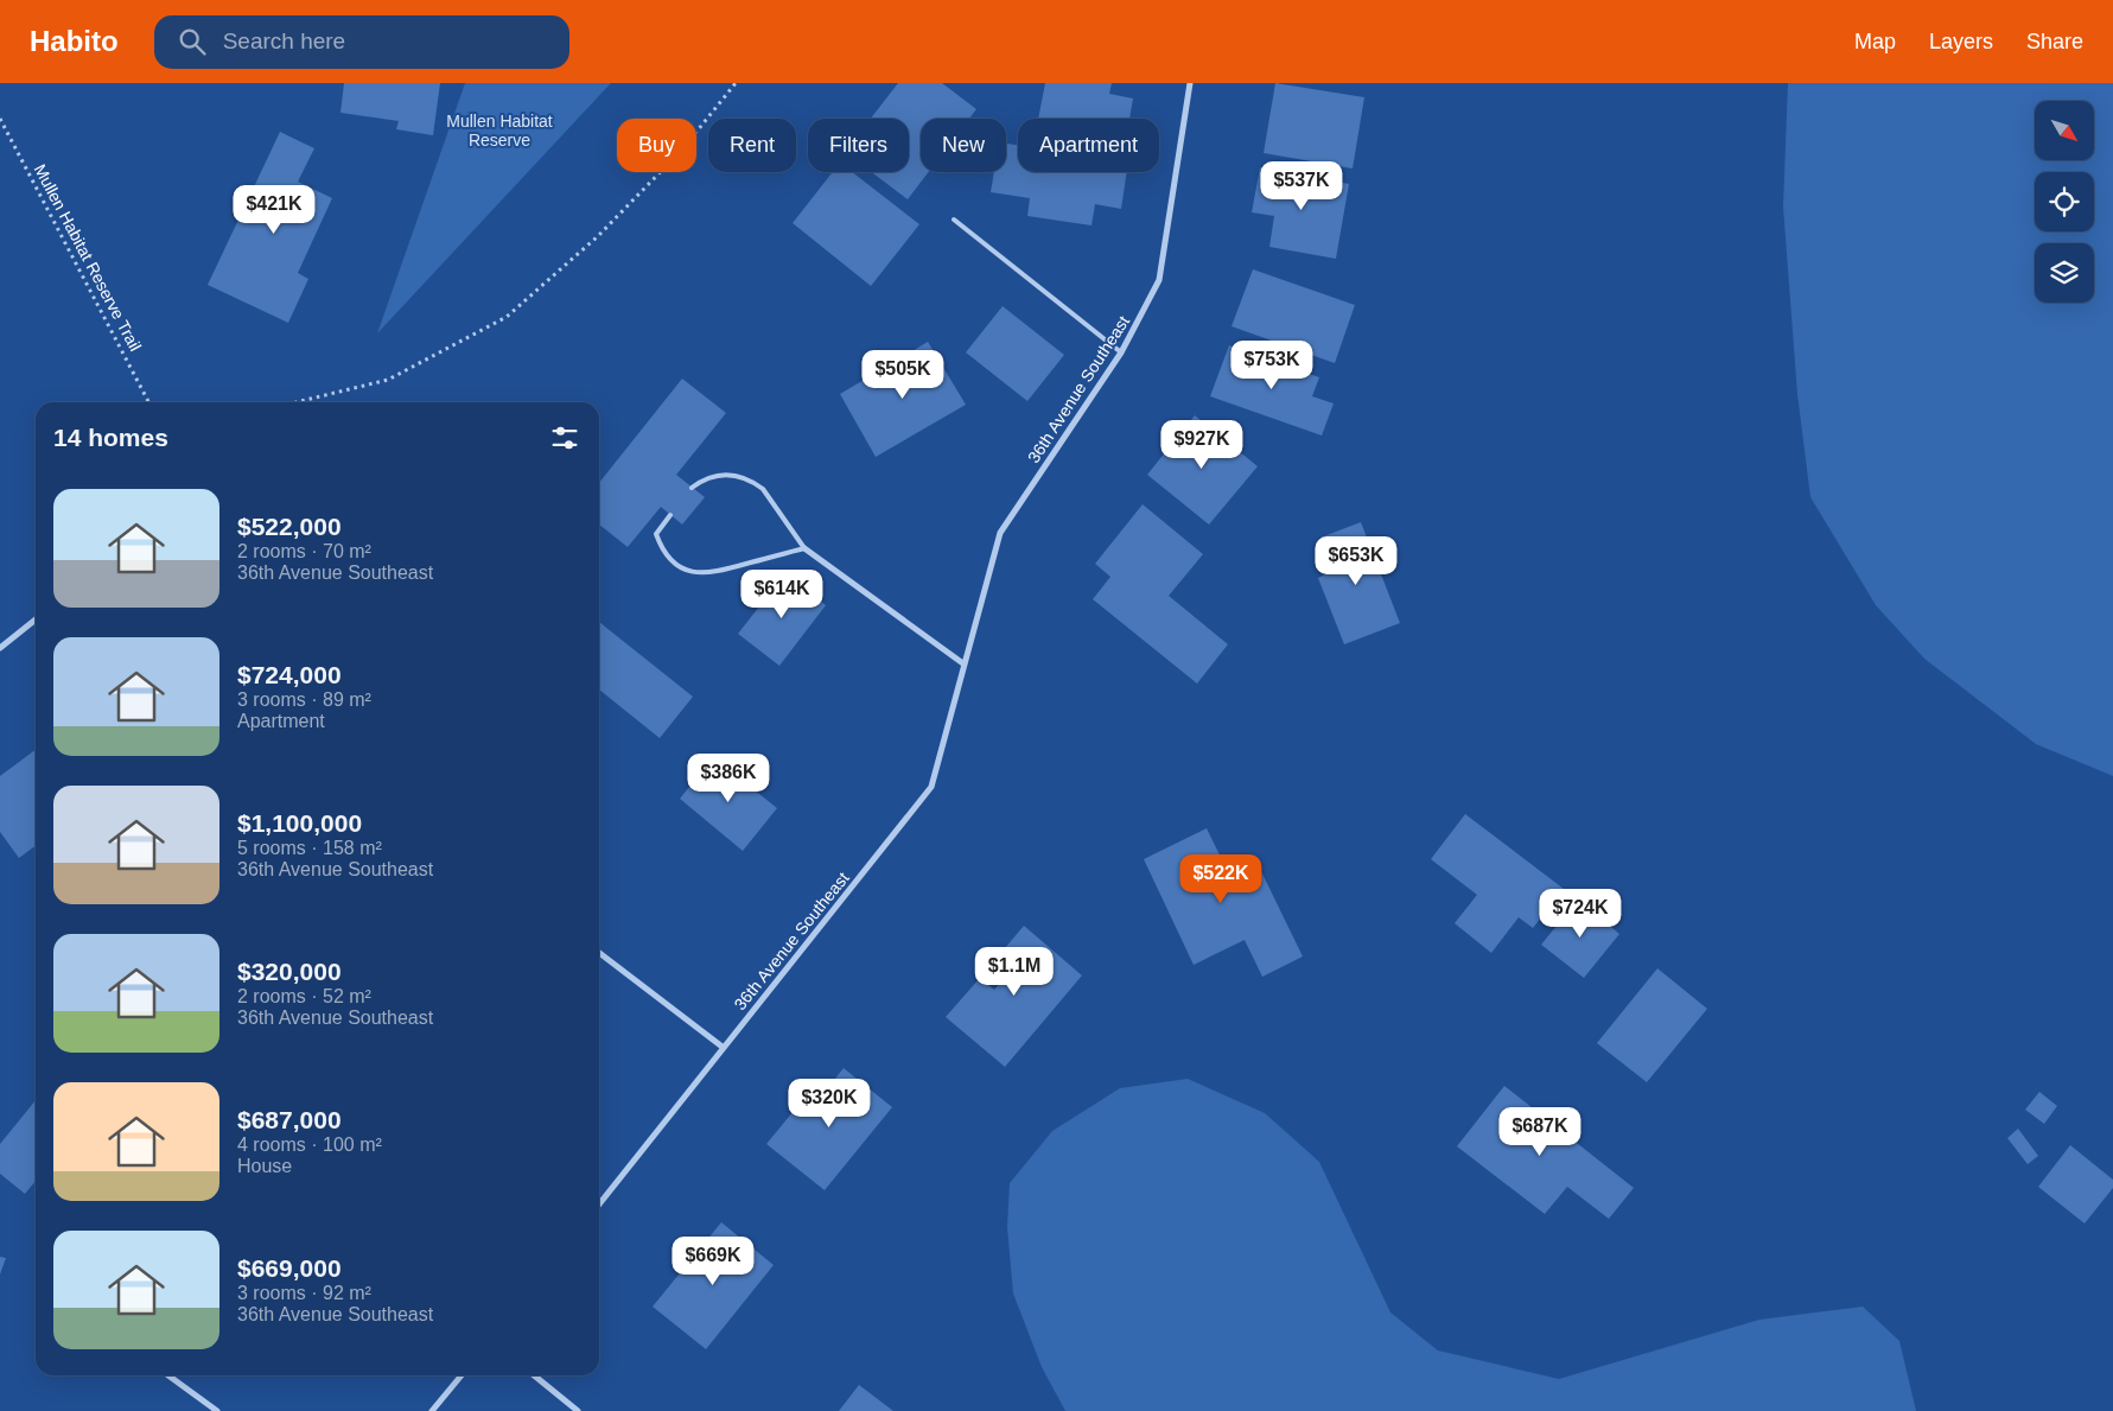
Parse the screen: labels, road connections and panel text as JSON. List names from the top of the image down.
{
  "streets": {
    "street": ["36th Avenue Southeast"],
    "path": ["Mullen Habitat Reserve Trail"]
  },
  "parks": ["Mullen Habitat Reserve"],
  "north": "bottom right",
  "page": {
    "header": "Habito",
    "search": "Search here",
    "nav": ["Map", "Layers", "Share"],
    "chip": [
      "Buy",
      "Rent",
      "Filters",
      "New",
      "Apartment"
    ],
    "price": [
      "$537K",
      "$421K",
      "$753K",
      "$505K",
      "$927K",
      "$653K",
      "$614K",
      "$386K",
      "$522K",
      "$724K",
      "$1.1M",
      "$320K",
      "$687K",
      "$669K"
    ],
    "heading": "14 homes",
    "list": [
      {
        "name": "$522,000",
        "note": "2 rooms · 70 m² · 36th Avenue Southeast"
      },
      {
        "name": "$724,000",
        "note": "3 rooms · 89 m² · Apartment"
      },
      {
        "name": "$1,100,000",
        "note": "5 rooms · 158 m² · 36th Avenue Southeast"
      },
      {
        "name": "$320,000",
        "note": "2 rooms · 52 m² · 36th Avenue Southeast"
      },
      {
        "name": "$687,000",
        "note": "4 rooms · 100 m² · House"
      },
      {
        "name": "$669,000",
        "note": "3 rooms · 92 m² · 36th Avenue Southeast"
      }
    ]
  }
}
